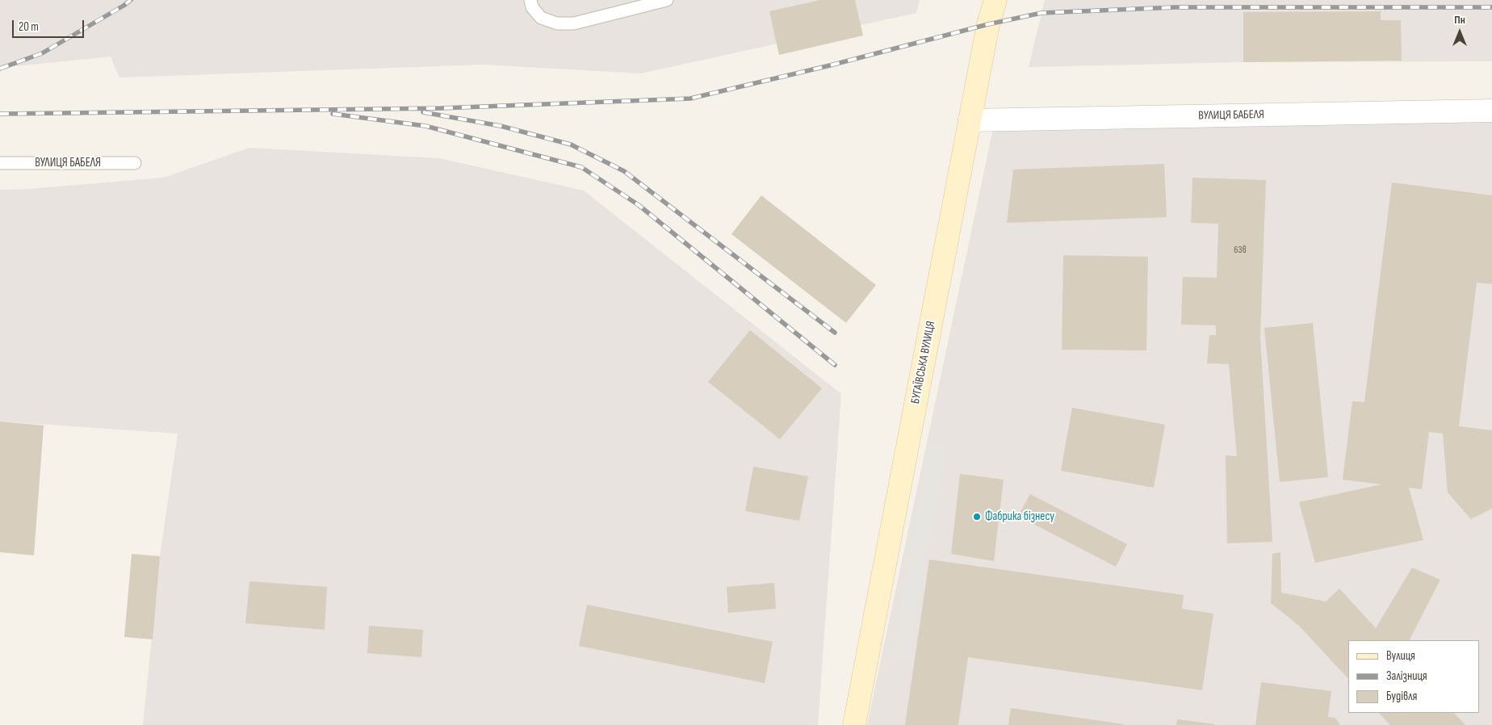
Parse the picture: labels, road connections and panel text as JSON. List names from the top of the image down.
{
  "streets": {
    "main road": ["БУГАЇВСЬКА ВУЛИЦЯ"],
    "street": ["ВУЛИЦЯ БАБЕЛЯ"]
  },
  "crossings": [
    ["ВУЛИЦЯ БАБЕЛЯ", "БУГАЇВСЬКА ВУЛИЦЯ"]
  ],
  "places": ["Фабрика бізнесу"],
  "house_numbers": ["63в"],
  "legend": ["Вулиця", "Залізниця", "Будівля"],
  "scale_bar": "20 m",
  "north": "top"
}
